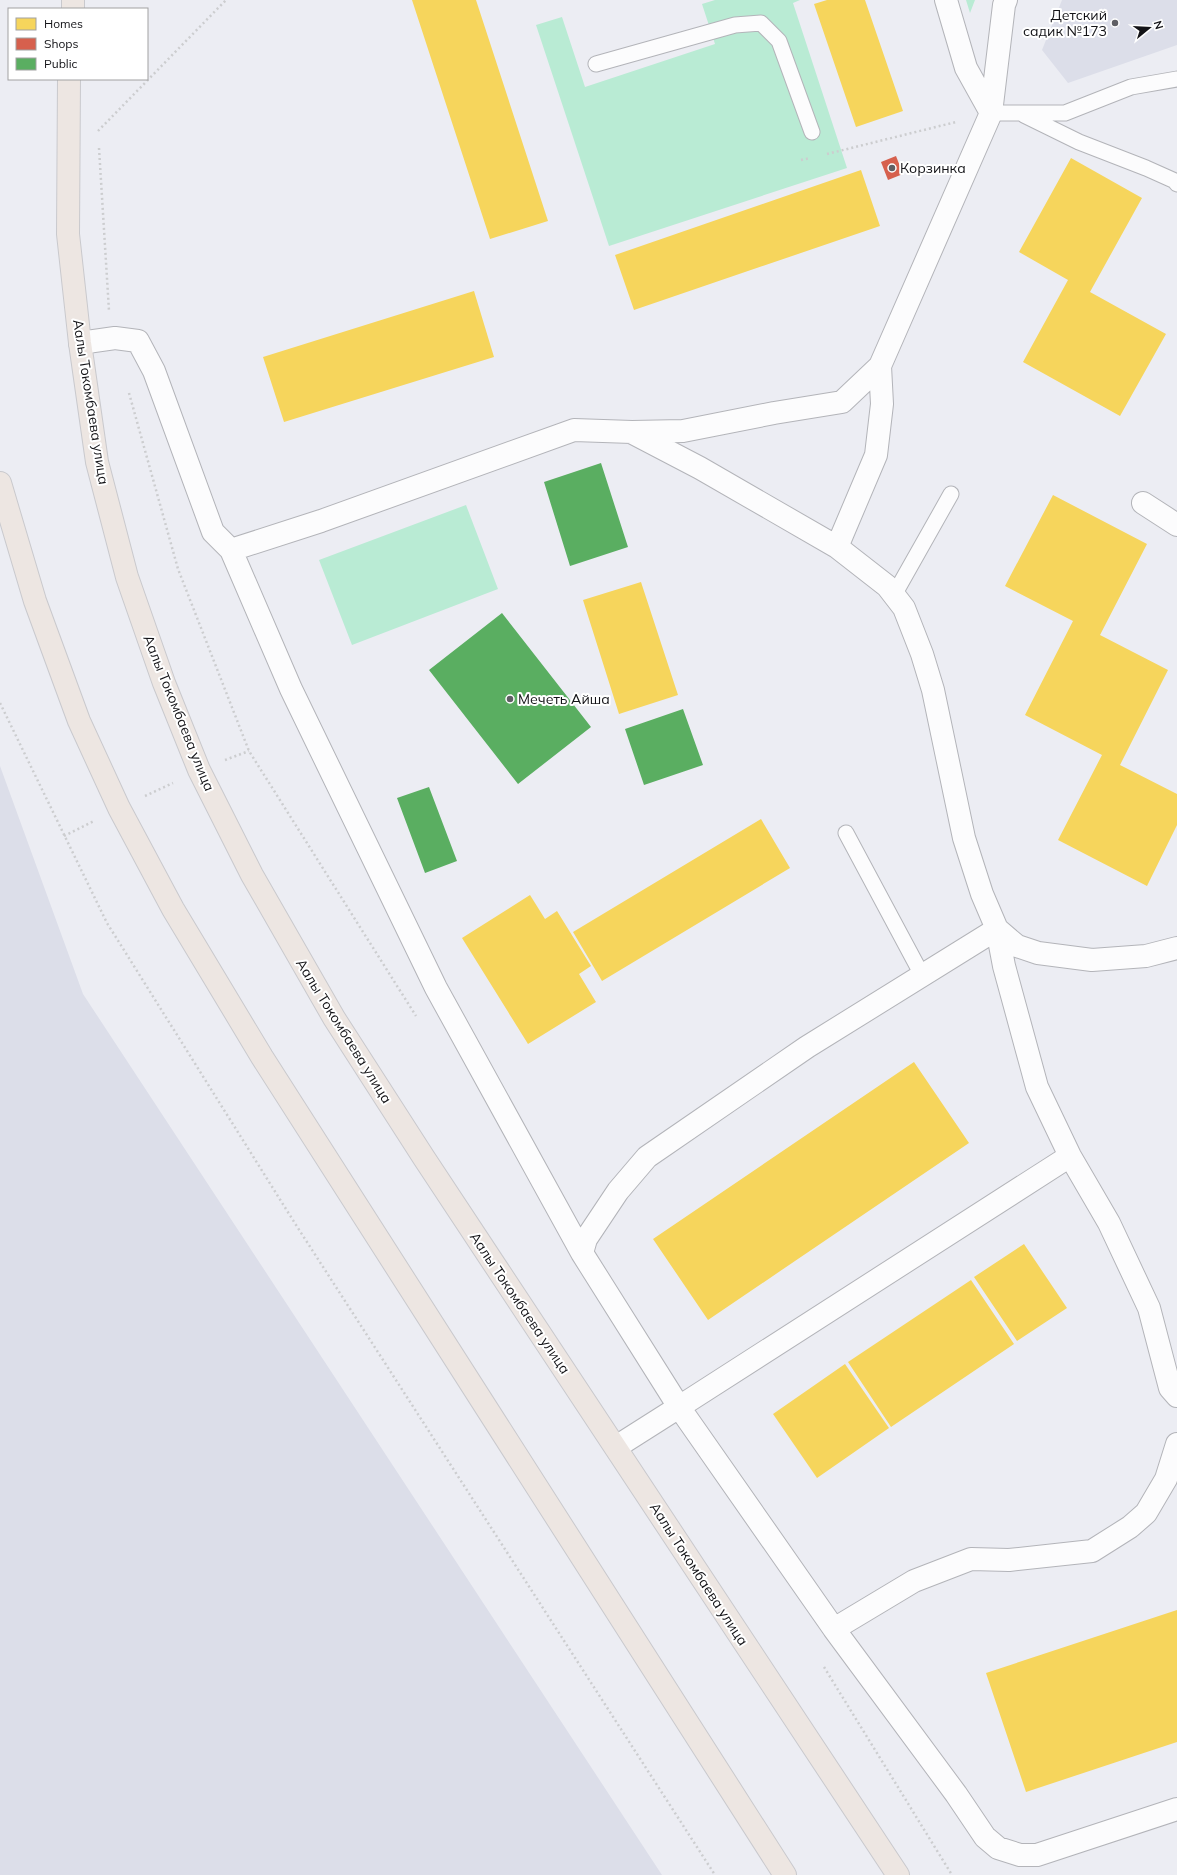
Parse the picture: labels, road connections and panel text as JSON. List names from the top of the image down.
{
  "streets": {
    "main road": ["Аалы Токомбаева улица"]
  },
  "places": ["Детский садик №173", "Корзинка", "Мечеть Айша"],
  "legend": ["Homes", "Shops", "Public"],
  "north": "right"
}
